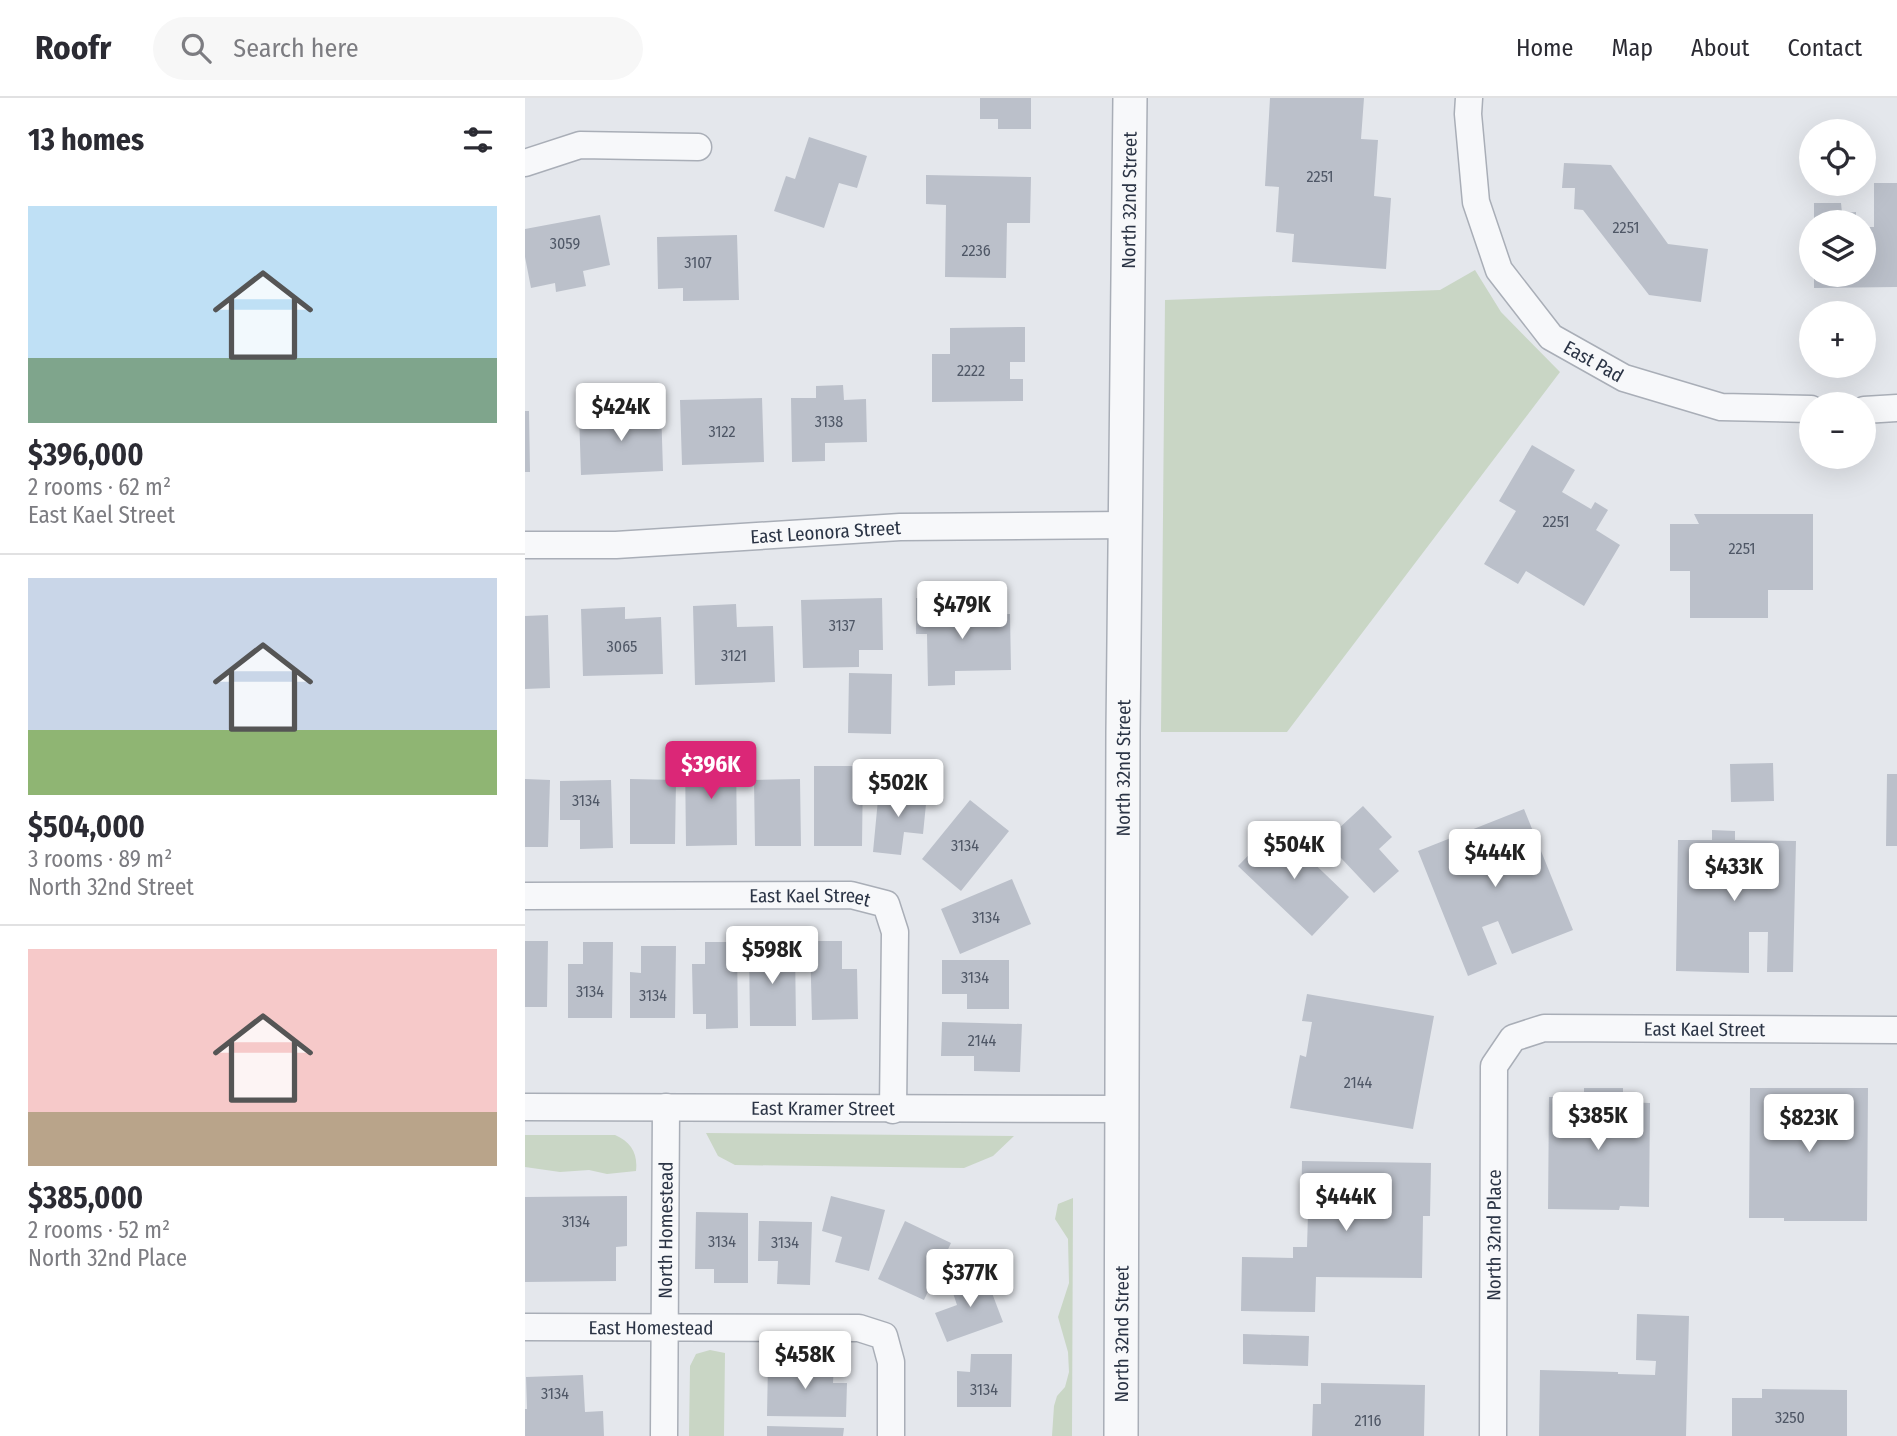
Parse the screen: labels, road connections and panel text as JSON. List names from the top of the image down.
{
  "streets": {
    "street": [
      "North 32nd Street",
      "East Pad",
      "East Leonora Street",
      "East Kael Street",
      "East Kramer Street",
      "North Homestead",
      "North 32nd Place",
      "East Homestead"
    ]
  },
  "crossings": [
    ["North 32nd Street", "East Leonora Street"],
    ["North 32nd Street", "East Kramer Street"],
    ["East Kael Street", "East Kramer Street"],
    ["East Kael Street", "North 32nd Place"],
    ["East Kramer Street", "North Homestead"],
    ["North Homestead", "East Homestead"]
  ],
  "house_numbers": [
    "2251",
    "2251",
    "3059",
    "2236",
    "3107",
    "2222",
    "3138",
    "3122",
    "2251",
    "2251",
    "3137",
    "3065",
    "3121",
    "3134",
    "3134",
    "3134",
    "3134",
    "3134",
    "3134",
    "2144",
    "2144",
    "3134",
    "3134",
    "3134",
    "3134",
    "3134",
    "3250",
    "2116"
  ],
  "page": {
    "header": "Roofr",
    "search": "Search here",
    "nav": [
      "Home",
      "Map",
      "About",
      "Contact"
    ],
    "heading": "13 homes",
    "map_buttons": ["+", "−"],
    "list": [
      {
        "name": "$396,000",
        "note": "2 rooms · 62 m² · East Kael Street"
      },
      {
        "name": "$504,000",
        "note": "3 rooms · 89 m² · North 32nd Street"
      },
      {
        "name": "$385,000",
        "note": "2 rooms · 52 m² · North 32nd Place"
      }
    ],
    "price": [
      "$424K",
      "$479K",
      "$396K",
      "$502K",
      "$504K",
      "$444K",
      "$433K",
      "$598K",
      "$385K",
      "$823K",
      "$444K",
      "$377K",
      "$458K"
    ]
  }
}
